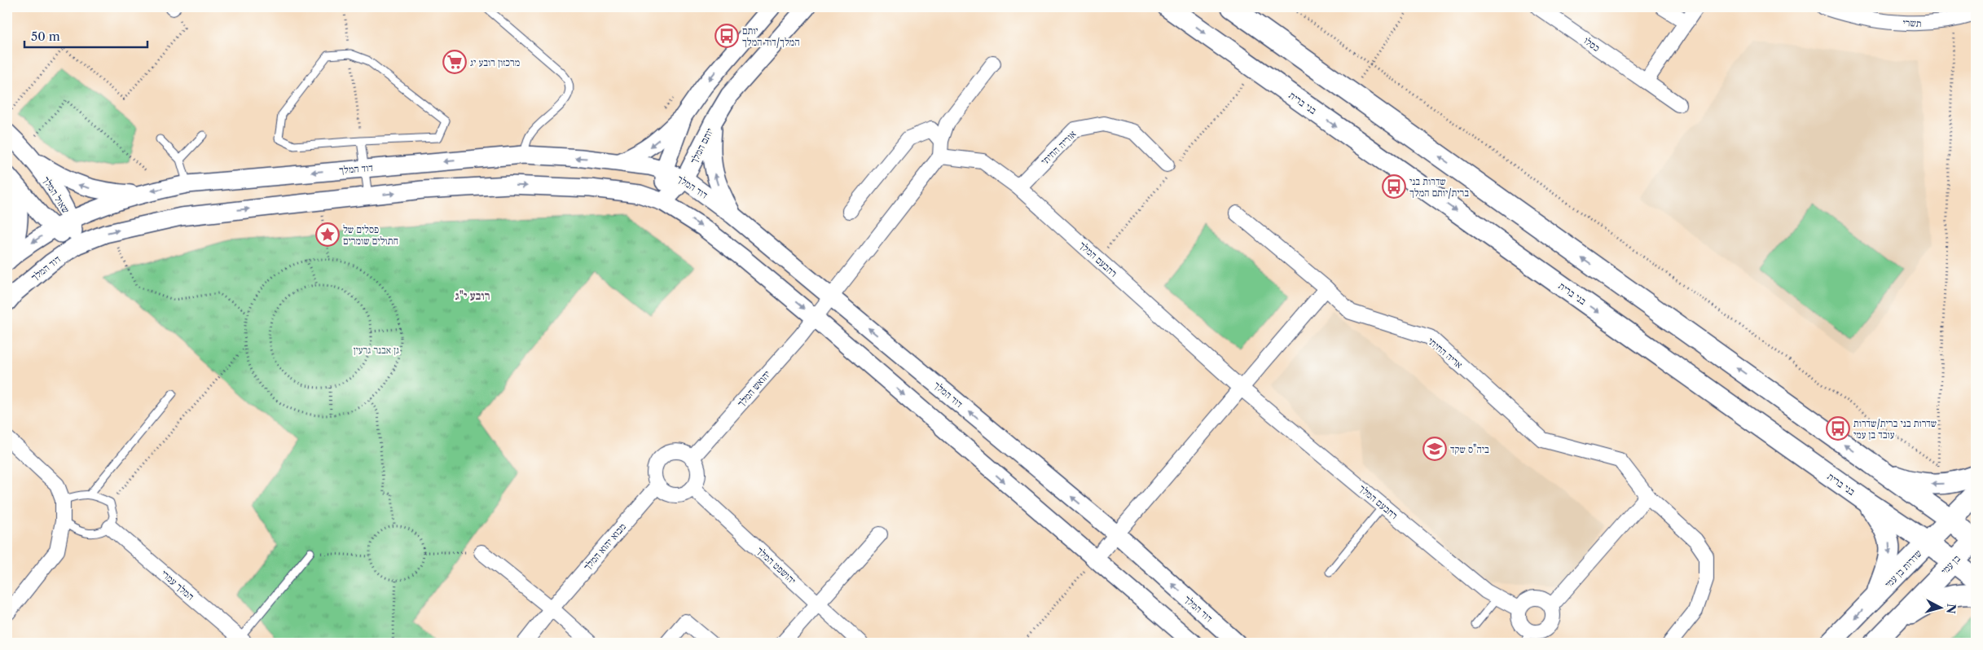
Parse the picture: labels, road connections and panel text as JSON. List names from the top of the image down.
{
  "streets": {
    "main road": ["בני ברית", "בן עמי", "שדרות בן עמי"],
    "street": [
      "תשרי",
      "כסלו",
      "יותם המלך",
      "אוריה החיתי",
      "דוד המלך",
      "שאול המלך",
      "רחבעם המלך",
      "אריה החיתי",
      "יהואש המלך",
      "מבוא יהוא המלך",
      "יהושפט המלך",
      "המלך עמרי"
    ]
  },
  "crossings": [
    ["בני ברית", "בן עמי"],
    ["בני ברית", "שדרות בן עמי"],
    ["יותם המלך", "דוד המלך"],
    ["אוריה החיתי", "רחבעם המלך"],
    ["דוד המלך", "שאול המלך"],
    ["דוד המלך", "יהואש המלך"],
    ["יהואש המלך", "מבוא יהוא המלך"],
    ["יהואש המלך", "יהושפט המלך"],
    ["מבוא יהוא המלך", "יהושפט המלך"]
  ],
  "districts": ["רובע י\"ג"],
  "parks": ["גן אבנר גרעין"],
  "places": {
    "bus stop": ["יותם המלך/דוד המלך", "שדרות בני ברית/יותם המלך", "שדרות בני ברית/שדרות עובד בן עמי"],
    "supermarket": ["מרכזון רובע יג"],
    "place": ["פסלים של חתולים שומרים"],
    "school or university": ["ביה\"ס שקד"]
  },
  "scale_bar": "50 m",
  "north": "right"
}
